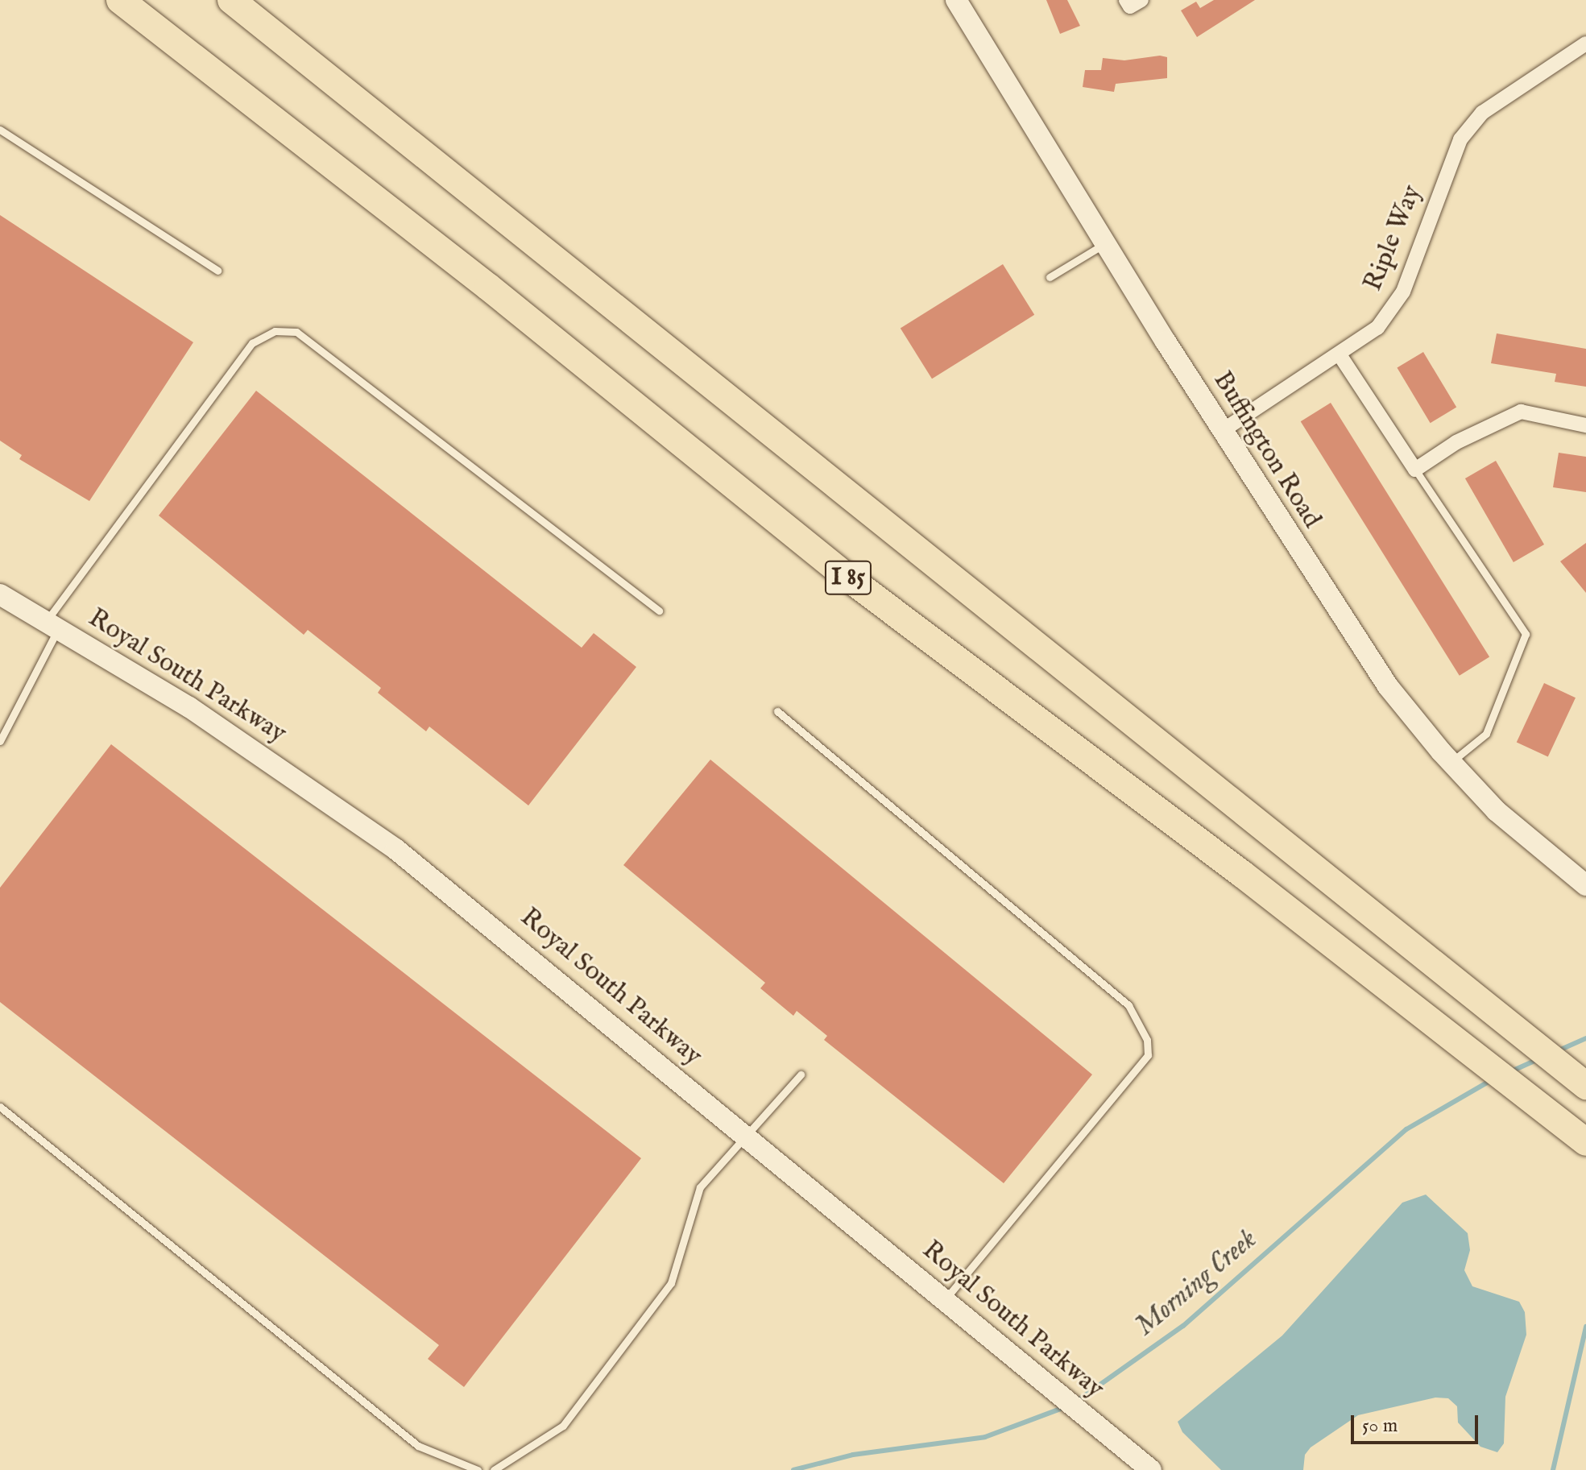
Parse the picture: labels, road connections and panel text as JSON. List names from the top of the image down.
{
  "streets": {
    "highway": ["I 85"],
    "street": ["Riple Way", "Buffington Road", "Royal South Parkway"]
  },
  "crossings": [
    ["Riple Way", "Buffington Road"]
  ],
  "water": ["Morning Creek"],
  "scale_bar": "50 m"
}
